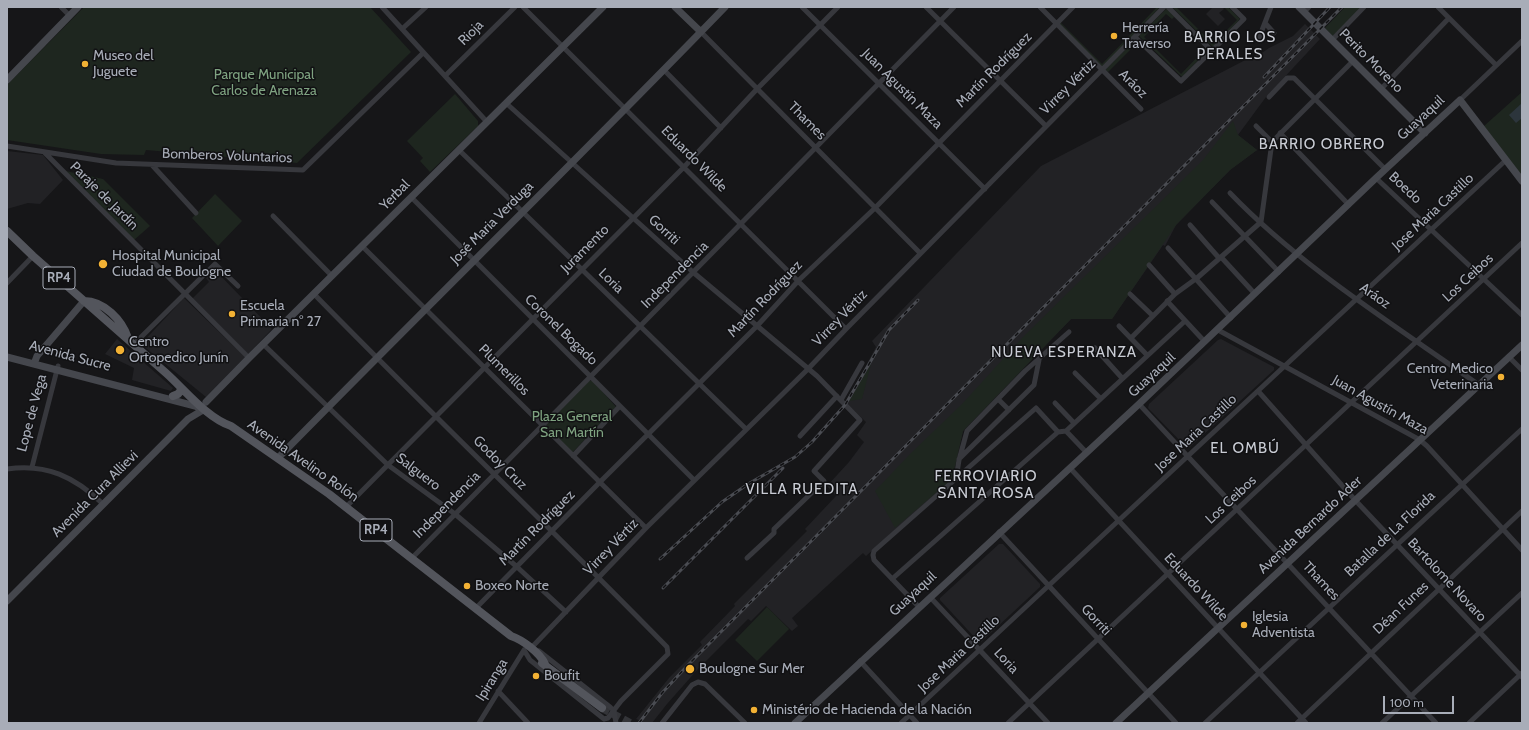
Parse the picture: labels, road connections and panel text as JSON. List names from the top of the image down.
{
  "streets": {
    "main road": ["RP4", "Avenida Avelino Rolón"],
    "street": [
      "Rioja",
      "Perito Moreno",
      "Martín Rodríguez",
      "Aráoz",
      "Virrey Vértiz",
      "Juan Agustín Maza",
      "Guayaquil",
      "Thames",
      "Bomberos Voluntarios",
      "Eduardo Wilde",
      "Boedo",
      "Yerbal",
      "Paraje de Jardín",
      "Jose Maria Castillo",
      "José Maria Verduga",
      "Gorriti",
      "Juramento",
      "Independencia",
      "Los Ceibos",
      "Loria",
      "Coronel Bogado",
      "Avenida Sucre",
      "Plumerillos",
      "Lope de Vega",
      "Godoy Cruz",
      "Salguero",
      "Avenida Cura Allievi",
      "Avenida Bernardo Ader",
      "Batalla de La Florida",
      "Bartolome Novaro",
      "Déan Funes",
      "Ipiranga"
    ]
  },
  "crossings": [
    ["Perito Moreno", "Guayaquil"],
    ["Martín Rodríguez", "Aráoz"],
    ["Martín Rodríguez", "Juan Agustín Maza"],
    ["Martín Rodríguez", "Thames"],
    ["Martín Rodríguez", "Eduardo Wilde"],
    ["Martín Rodríguez", "Gorriti"],
    ["Martín Rodríguez", "Loria"],
    ["Martín Rodríguez", "Coronel Bogado"],
    ["Martín Rodríguez", "Plumerillos"],
    ["Martín Rodríguez", "Avenida Avelino Rolón"],
    ["Martín Rodríguez", "Godoy Cruz"],
    ["Martín Rodríguez", "Salguero"],
    ["Aráoz", "Virrey Vértiz"],
    ["Aráoz", "Guayaquil"],
    ["Aráoz", "Jose Maria Castillo"],
    ["Aráoz", "Los Ceibos"],
    ["Aráoz", "Avenida Bernardo Ader"],
    ["Virrey Vértiz", "Juan Agustín Maza"],
    ["Virrey Vértiz", "Thames"],
    ["Virrey Vértiz", "Eduardo Wilde"],
    ["Virrey Vértiz", "Gorriti"],
    ["Virrey Vértiz", "Loria"],
    ["Virrey Vértiz", "Coronel Bogado"],
    ["Virrey Vértiz", "Plumerillos"],
    ["Virrey Vértiz", "Avenida Avelino Rolón"],
    ["Virrey Vértiz", "Godoy Cruz"],
    ["Virrey Vértiz", "Salguero"],
    ["Virrey Vértiz", "Ipiranga"],
    ["Juan Agustín Maza", "Guayaquil"],
    ["Juan Agustín Maza", "Jose Maria Castillo"],
    ["Juan Agustín Maza", "Juramento"],
    ["Juan Agustín Maza", "Independencia"],
    ["Juan Agustín Maza", "Los Ceibos"],
    ["Juan Agustín Maza", "Avenida Bernardo Ader"],
    ["Juan Agustín Maza", "Batalla de La Florida"],
    ["Juan Agustín Maza", "Déan Funes"],
    ["Guayaquil", "Thames"],
    ["Guayaquil", "Eduardo Wilde"],
    ["Guayaquil", "Boedo"],
    ["Guayaquil", "Gorriti"],
    ["Guayaquil", "Loria"],
    ["Thames", "Jose Maria Castillo"],
    ["Thames", "José Maria Verduga"],
    ["Thames", "Juramento"],
    ["Thames", "Independencia"],
    ["Thames", "Los Ceibos"],
    ["Thames", "Avenida Bernardo Ader"],
    ["Thames", "Batalla de La Florida"],
    ["Thames", "Déan Funes"],
    ["Bomberos Voluntarios", "Paraje de Jardín"],
    ["Eduardo Wilde", "Yerbal"],
    ["Eduardo Wilde", "Jose Maria Castillo"],
    ["Eduardo Wilde", "José Maria Verduga"],
    ["Eduardo Wilde", "Juramento"],
    ["Eduardo Wilde", "Independencia"],
    ["Eduardo Wilde", "Los Ceibos"],
    ["Eduardo Wilde", "Avenida Bernardo Ader"],
    ["Eduardo Wilde", "Batalla de La Florida"],
    ["Eduardo Wilde", "Déan Funes"],
    ["Boedo", "Jose Maria Castillo"],
    ["Boedo", "Los Ceibos"],
    ["Yerbal", "Paraje de Jardín"],
    ["Yerbal", "Gorriti"],
    ["Yerbal", "Loria"],
    ["Yerbal", "Coronel Bogado"],
    ["Yerbal", "Avenida Sucre"],
    ["Yerbal", "Plumerillos"],
    ["Yerbal", "Avenida Avelino Rolón"],
    ["Yerbal", "Godoy Cruz"],
    ["Yerbal", "Salguero"],
    ["Yerbal", "Avenida Cura Allievi"],
    ["Jose Maria Castillo", "Gorriti"],
    ["Jose Maria Castillo", "Loria"],
    ["Jose Maria Castillo", "Bartolome Novaro"],
    ["José Maria Verduga", "Gorriti"],
    ["José Maria Verduga", "Loria"],
    ["José Maria Verduga", "Coronel Bogado"],
    ["José Maria Verduga", "Plumerillos"],
    ["José Maria Verduga", "Avenida Avelino Rolón"],
    ["José Maria Verduga", "Godoy Cruz"],
    ["José Maria Verduga", "Salguero"],
    ["Gorriti", "Juramento"],
    ["Gorriti", "Independencia"],
    ["Gorriti", "Los Ceibos"],
    ["Gorriti", "Avenida Bernardo Ader"],
    ["Juramento", "Loria"],
    ["Juramento", "Coronel Bogado"],
    ["Juramento", "Plumerillos"],
    ["Juramento", "Avenida Avelino Rolón"],
    ["Juramento", "Godoy Cruz"],
    ["Juramento", "Salguero"],
    ["Independencia", "Loria"],
    ["Independencia", "Coronel Bogado"],
    ["Independencia", "Plumerillos"],
    ["Independencia", "Avenida Avelino Rolón"],
    ["Independencia", "Godoy Cruz"],
    ["Independencia", "Salguero"],
    ["Los Ceibos", "Loria"],
    ["Los Ceibos", "Bartolome Novaro"],
    ["Avenida Sucre", "Lope de Vega"],
    ["Avenida Sucre", "Avenida Avelino Rolón"],
    ["Avenida Sucre", "Avenida Cura Allievi"],
    ["Lope de Vega", "Avenida Avelino Rolón"],
    ["Avenida Avelino Rolón", "Godoy Cruz"],
    ["Avenida Avelino Rolón", "Avenida Cura Allievi"],
    ["Avenida Avelino Rolón", "Ipiranga"],
    ["Avenida Bernardo Ader", "Bartolome Novaro"],
    ["Batalla de La Florida", "Bartolome Novaro"],
    ["Bartolome Novaro", "Déan Funes"]
  ],
  "districts": [
    "BARRIO LOS PERALES",
    "BARRIO OBRERO",
    "NUEVA ESPERANZA",
    "EL OMBÚ",
    "FERROVIARIO SANTA ROSA",
    "VILLA RUEDITA"
  ],
  "parks": ["Parque Municipal Carlos de Arenaza", "Plaza General San Martín"],
  "places": [
    "Herrería Traverso",
    "Museo del Juguete",
    "Hospital Municipal Ciudad de Boulogne",
    "Escuela Primaria n° 27",
    "Centro Ortopedico Junín",
    "Centro Medico Veterinaria",
    "Boxeo Norte",
    "Iglesia Adventista",
    "Boulogne Sur Mer",
    "Boufit",
    "Ministério de Hacienda de la Nación"
  ],
  "scale_bar": "100 m"
}
